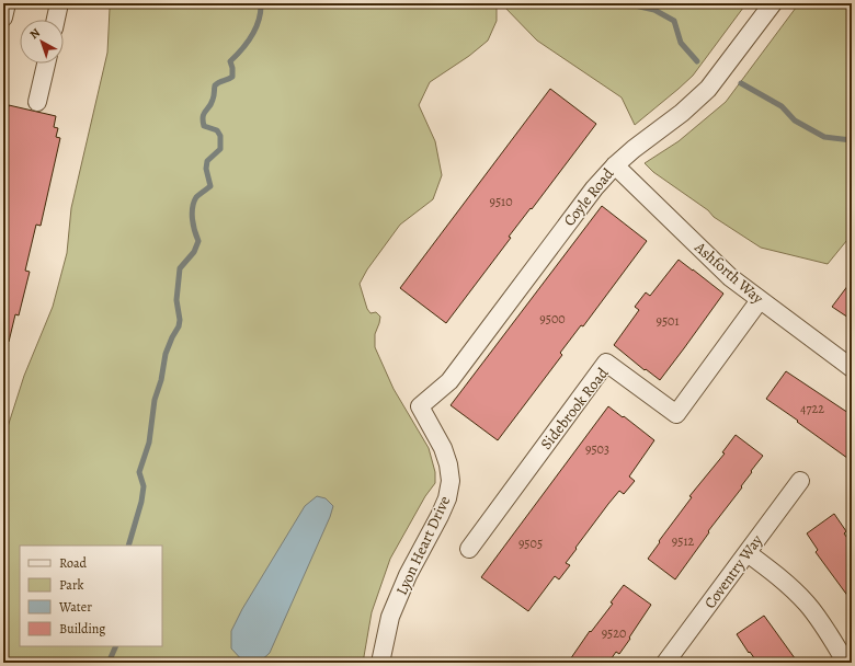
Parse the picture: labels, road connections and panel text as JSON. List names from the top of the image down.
{
  "streets": {
    "street": [
      "Coyle Road",
      "Ashforth Way",
      "Sidebrook Road",
      "Lyon Heart Drive",
      "Coventry Way"
    ]
  },
  "crossings": [
    ["Coyle Road", "Ashforth Way"],
    ["Coyle Road", "Lyon Heart Drive"],
    ["Ashforth Way", "Sidebrook Road"]
  ],
  "house_numbers": [
    "9510",
    "9500",
    "9501",
    "4722",
    "9503",
    "9512",
    "9505",
    "9520"
  ],
  "legend": [
    "Road",
    "Park",
    "Water",
    "Building"
  ],
  "north": "top left"
}
